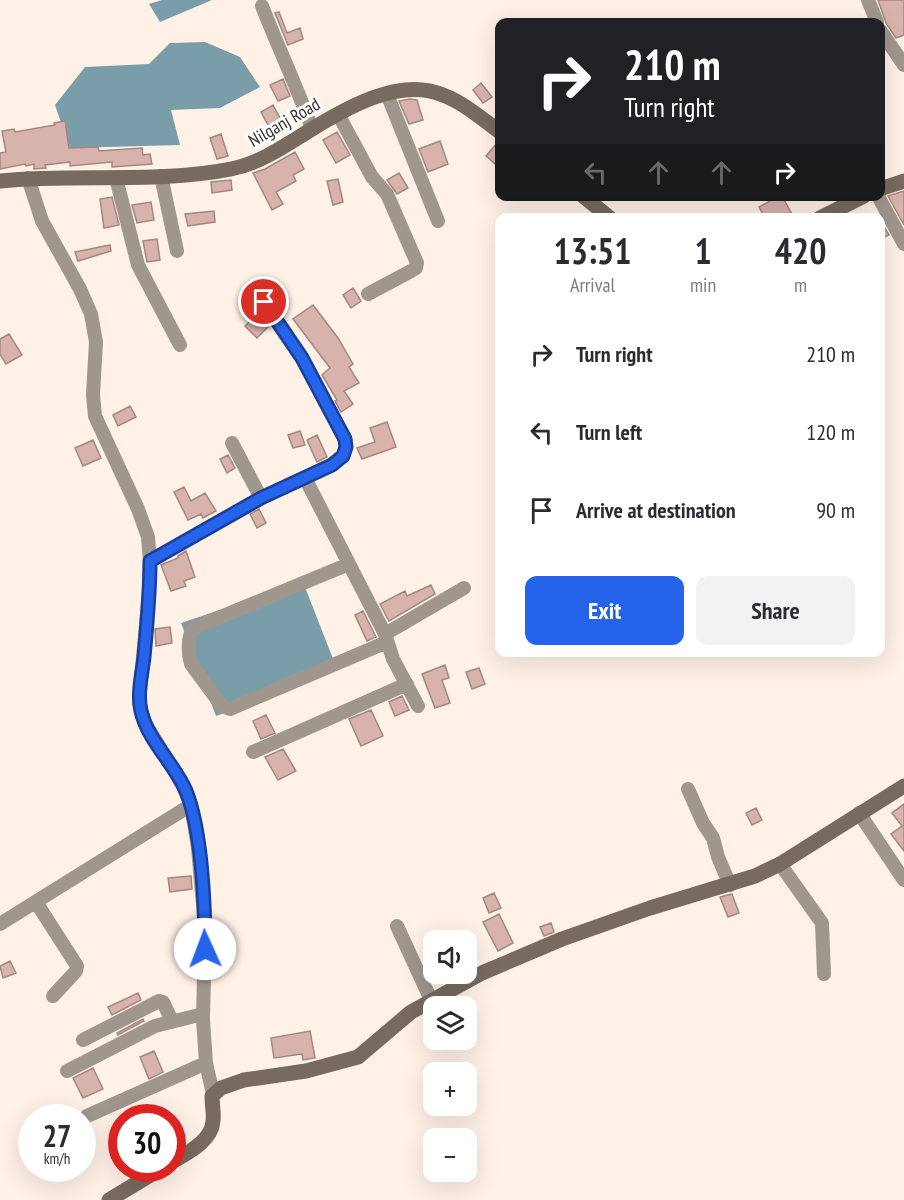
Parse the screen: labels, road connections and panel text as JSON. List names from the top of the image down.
{
  "streets": {
    "street": ["Nilganj Road"]
  },
  "page": {
    "turn": ["210 m", "Turn right"],
    "eta": [
      "13:51",
      "Arrival",
      "1",
      "min",
      "420",
      "m"
    ],
    "list": [
      {
        "name": "Turn right",
        "value": "210 m"
      },
      {
        "name": "Turn left",
        "value": "120 m"
      },
      {
        "name": "Arrive at destination",
        "value": "90 m"
      }
    ],
    "buttons": ["Exit", "Share"],
    "map_buttons": ["+", "−"],
    "speed": "27 km/h",
    "limit": "30"
  }
}
